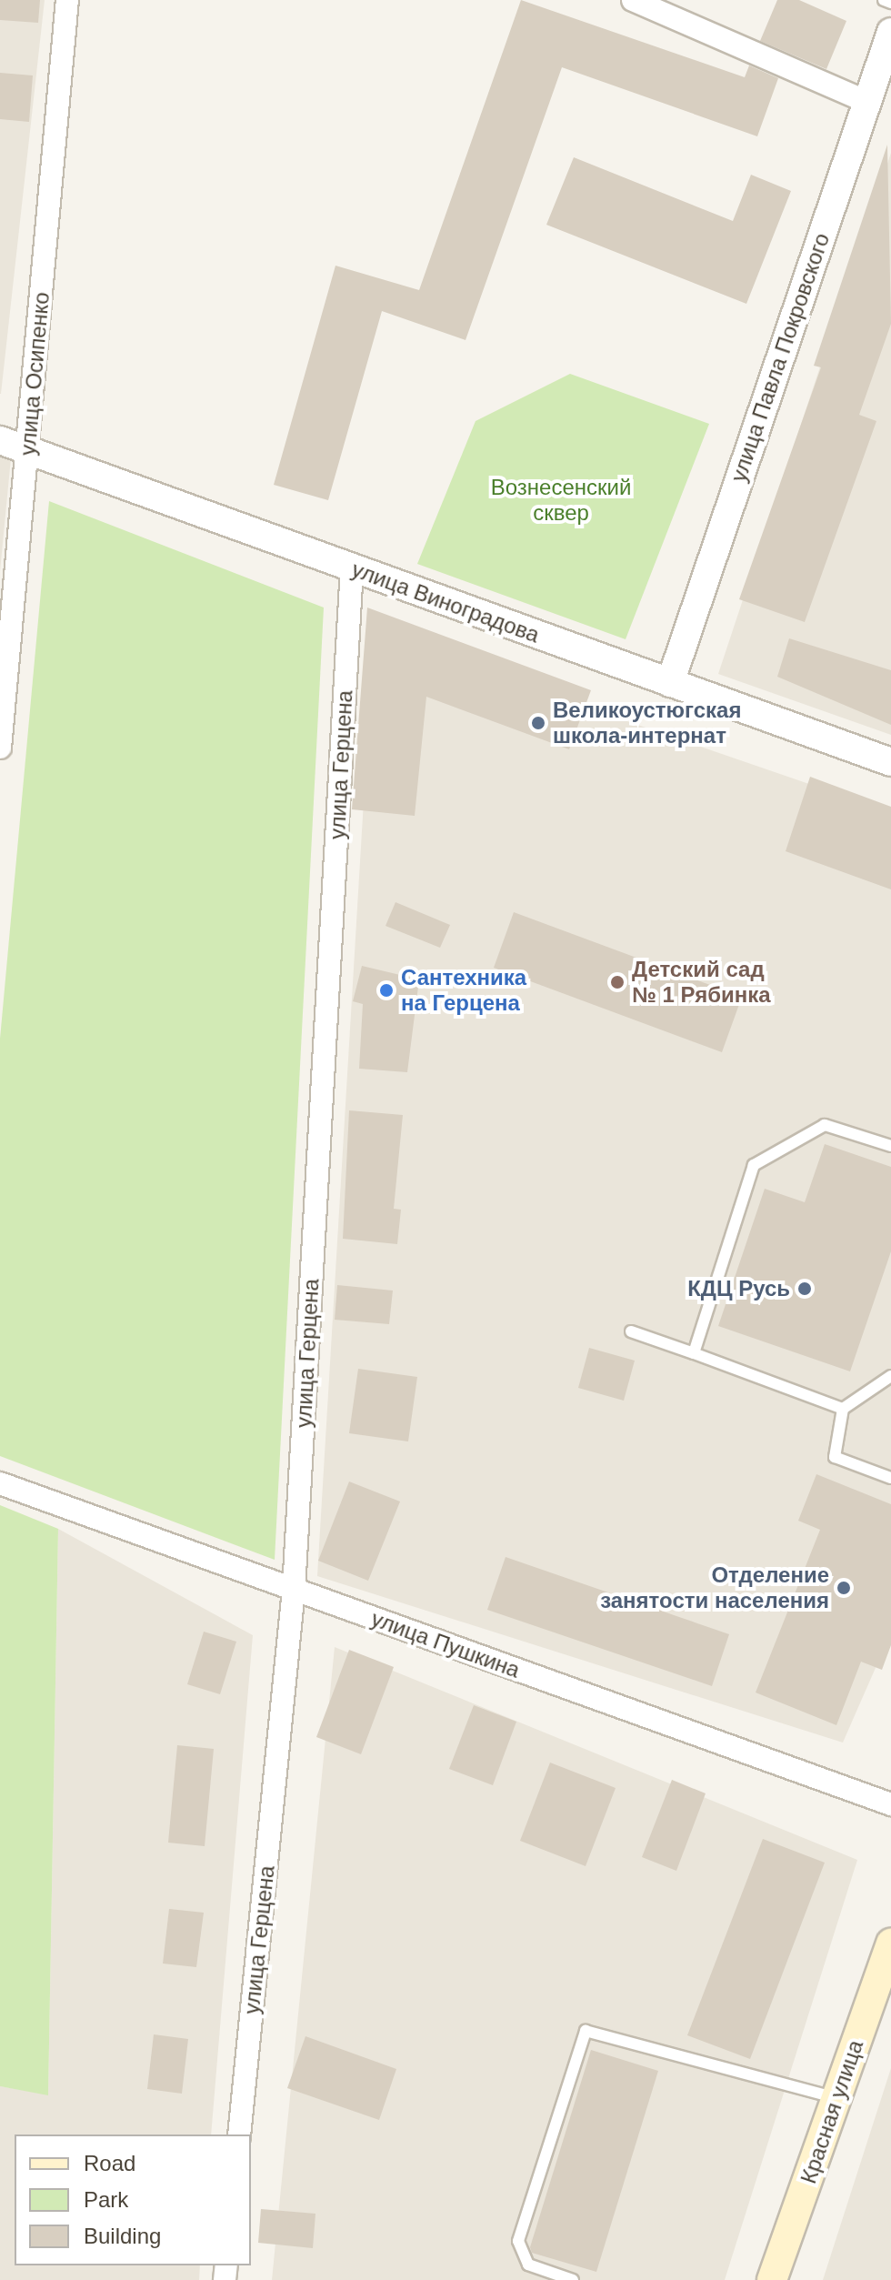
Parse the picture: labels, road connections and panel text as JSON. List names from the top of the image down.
{
  "streets": {
    "main road": ["Красная улица"],
    "street": [
      "улица Павла Покровского",
      "улица Осипенко",
      "улица Виноградова",
      "улица Герцена",
      "улица Пушкина"
    ]
  },
  "crossings": [
    ["улица Павла Покровского", "улица Виноградова"],
    ["улица Осипенко", "улица Виноградова"],
    ["улица Виноградова", "улица Герцена"],
    ["улица Герцена", "улица Пушкина"]
  ],
  "parks": ["Вознесенский сквер"],
  "places": [
    "Великоустюгская школа-интернат",
    "Детский сад № 1 Рябинка",
    "Сантехника на Герцена",
    "КДЦ Русь",
    "Отделение занятости населения"
  ],
  "legend": ["Road", "Park", "Building"]
}
